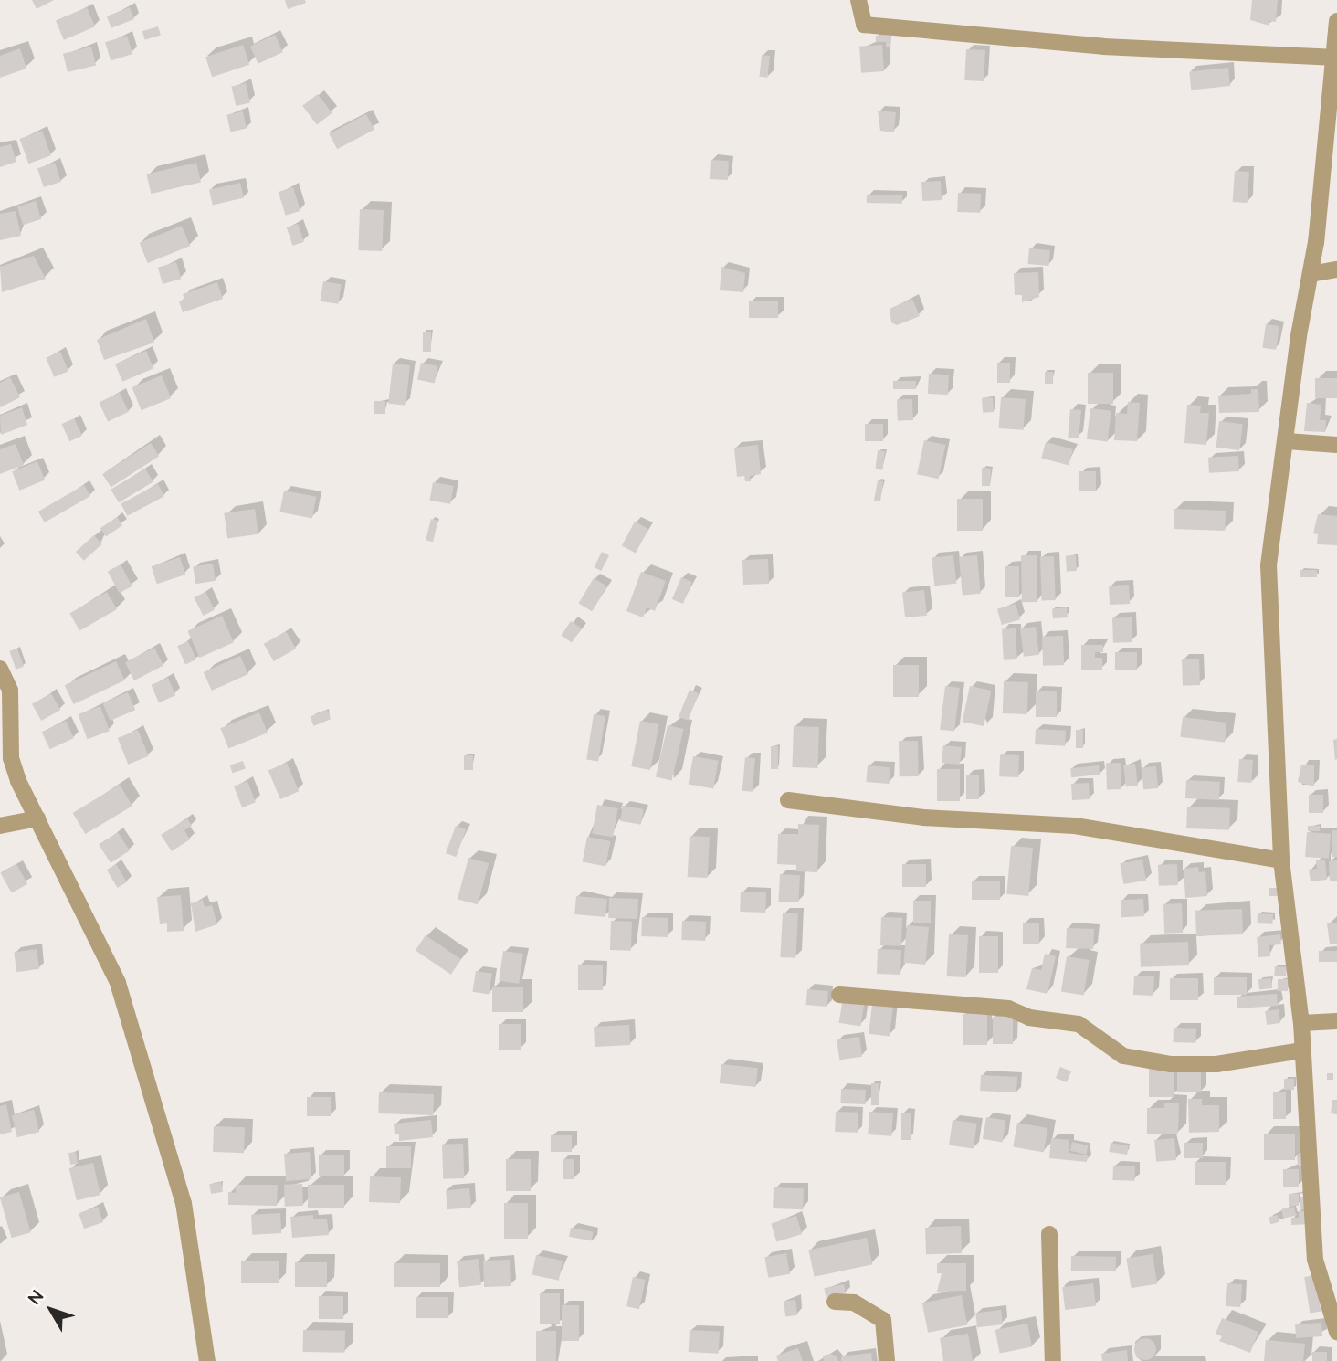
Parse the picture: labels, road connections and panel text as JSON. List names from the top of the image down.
{
  "north": "top left"
}
